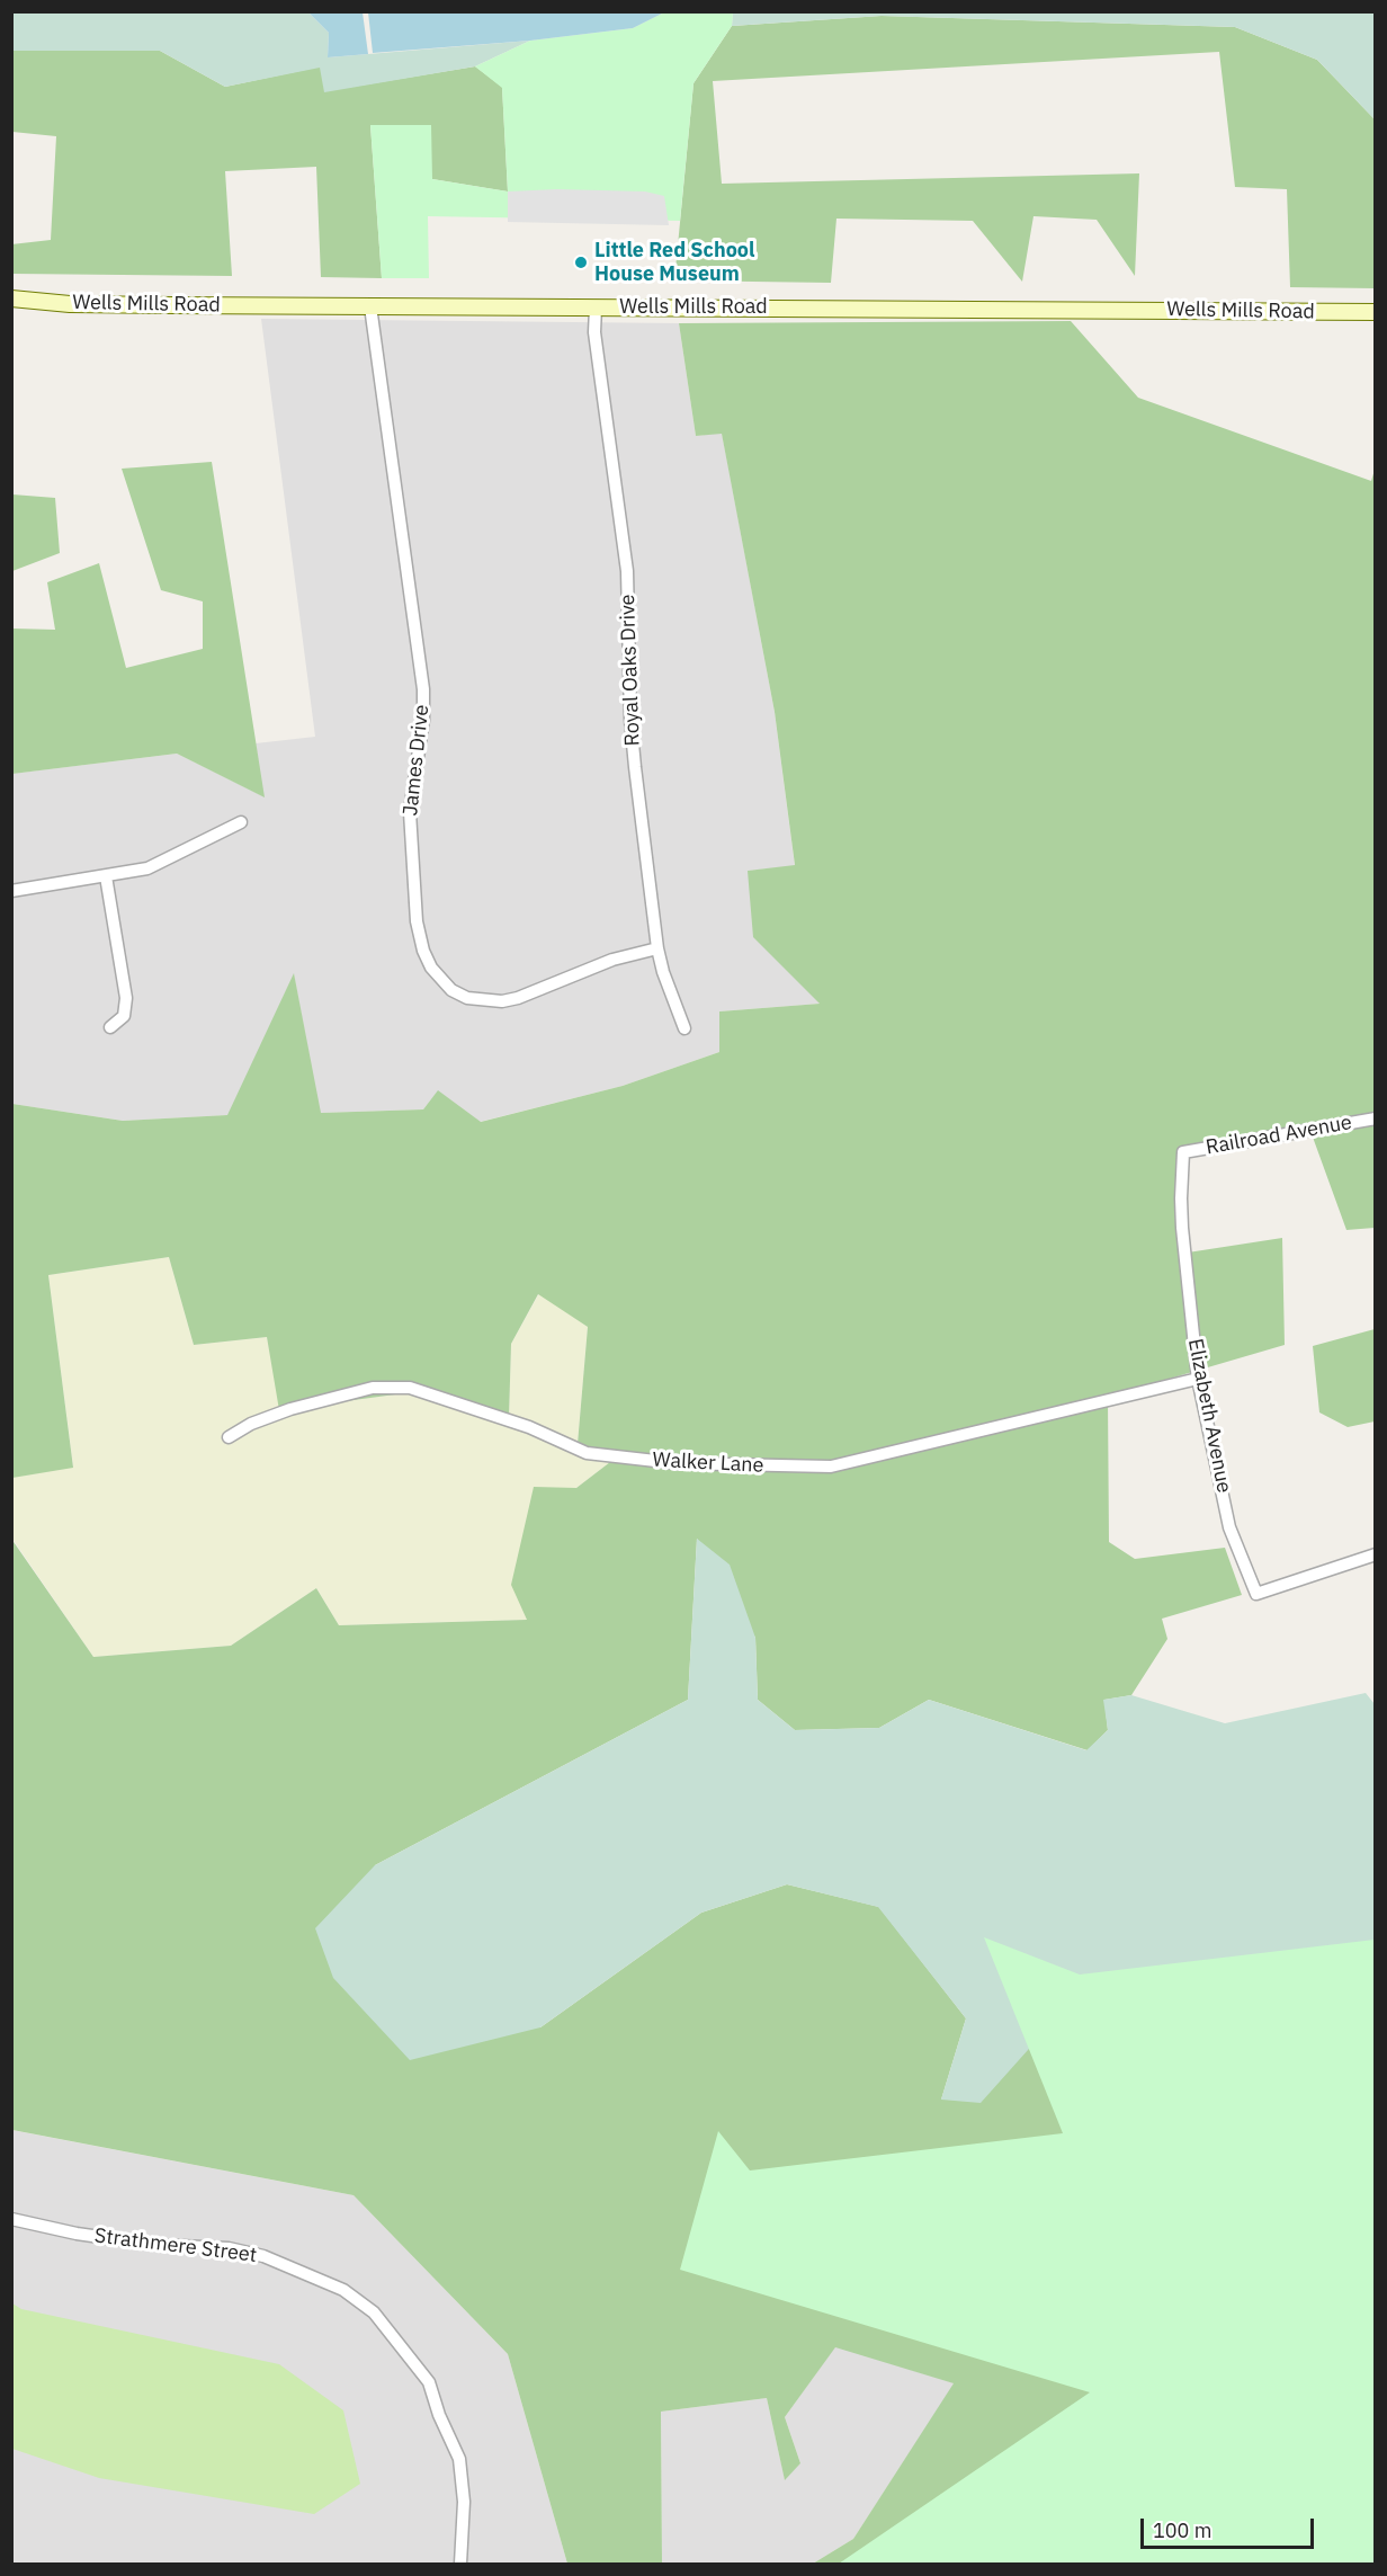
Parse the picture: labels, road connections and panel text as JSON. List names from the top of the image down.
{
  "streets": {
    "main road": ["Wells Mills Road"],
    "street": [
      "Royal Oaks Drive",
      "James Drive",
      "Railroad Avenue",
      "Elizabeth Avenue",
      "Walker Lane",
      "Strathmere Street"
    ]
  },
  "crossings": [
    ["Wells Mills Road", "Royal Oaks Drive"],
    ["Wells Mills Road", "James Drive"],
    ["Royal Oaks Drive", "James Drive"],
    ["Railroad Avenue", "Elizabeth Avenue"],
    ["Elizabeth Avenue", "Walker Lane"]
  ],
  "places": ["Little Red School House Museum"],
  "scale_bar": "100 m"
}
